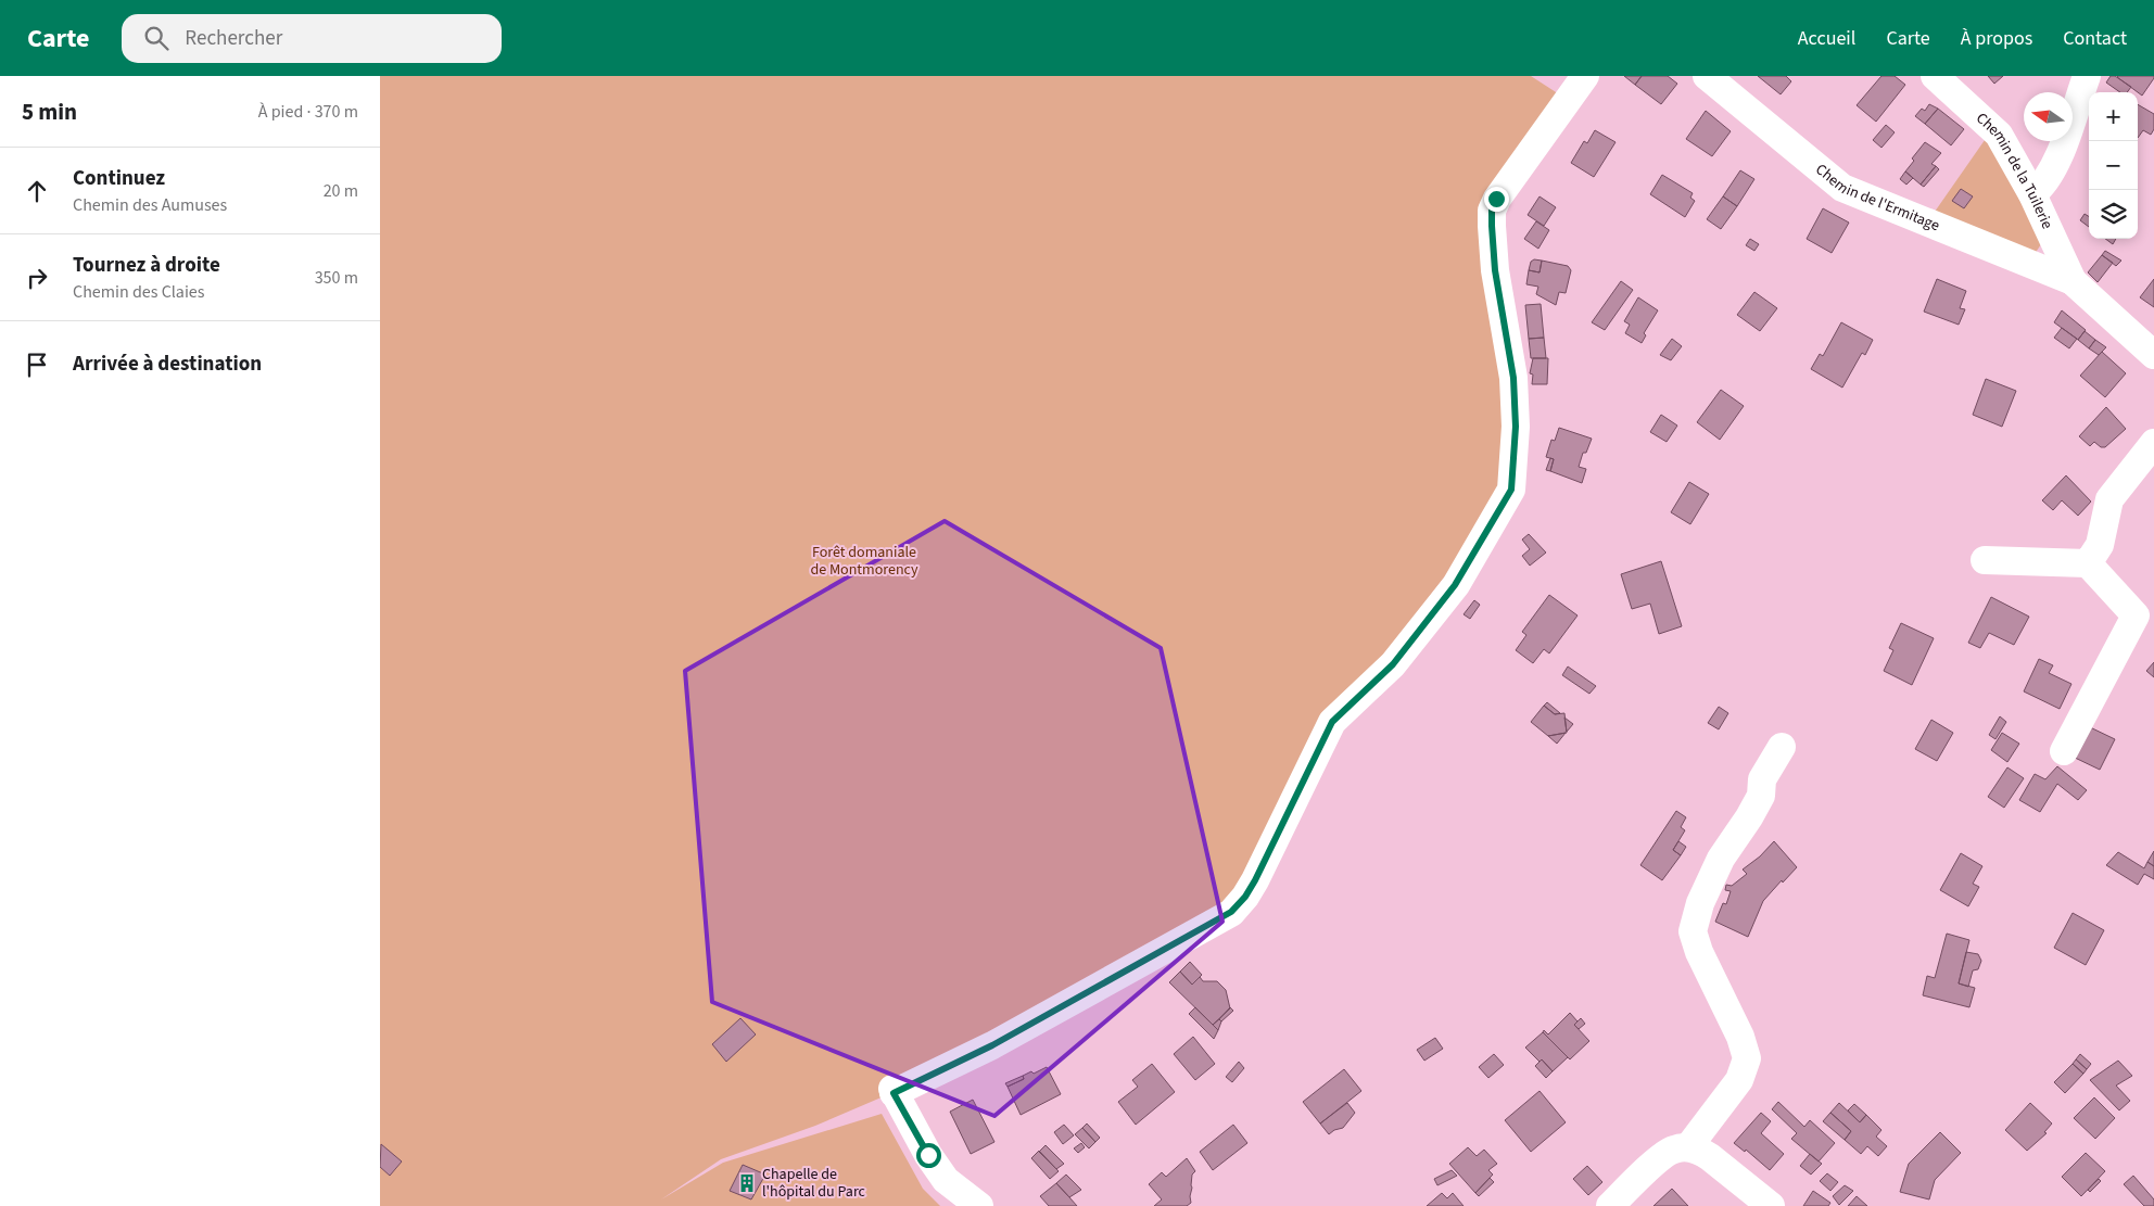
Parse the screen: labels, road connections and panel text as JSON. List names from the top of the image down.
{
  "streets": {
    "street": ["Chemin de la Tuilerie", "Chemin de l'Ermitage"]
  },
  "crossings": [
    ["Chemin de la Tuilerie", "Chemin de l'Ermitage"]
  ],
  "parks": ["Forêt domaniale de Montmorency"],
  "places": {
    "building": ["Chapelle de l'hôpital du Parc"]
  },
  "north": "left",
  "page": {
    "header": "Carte",
    "search": "Rechercher",
    "nav": [
      "Accueil",
      "Carte",
      "À propos",
      "Contact"
    ],
    "heading": ["5 min", "À pied · 370 m"],
    "map_buttons": ["+", "−"],
    "list": [
      ["Continuez", "Chemin des Aumuses", "20 m"],
      ["Tournez à droite", "Chemin des Claies", "350 m"],
      "Arrivée à destination"
    ]
  }
}
